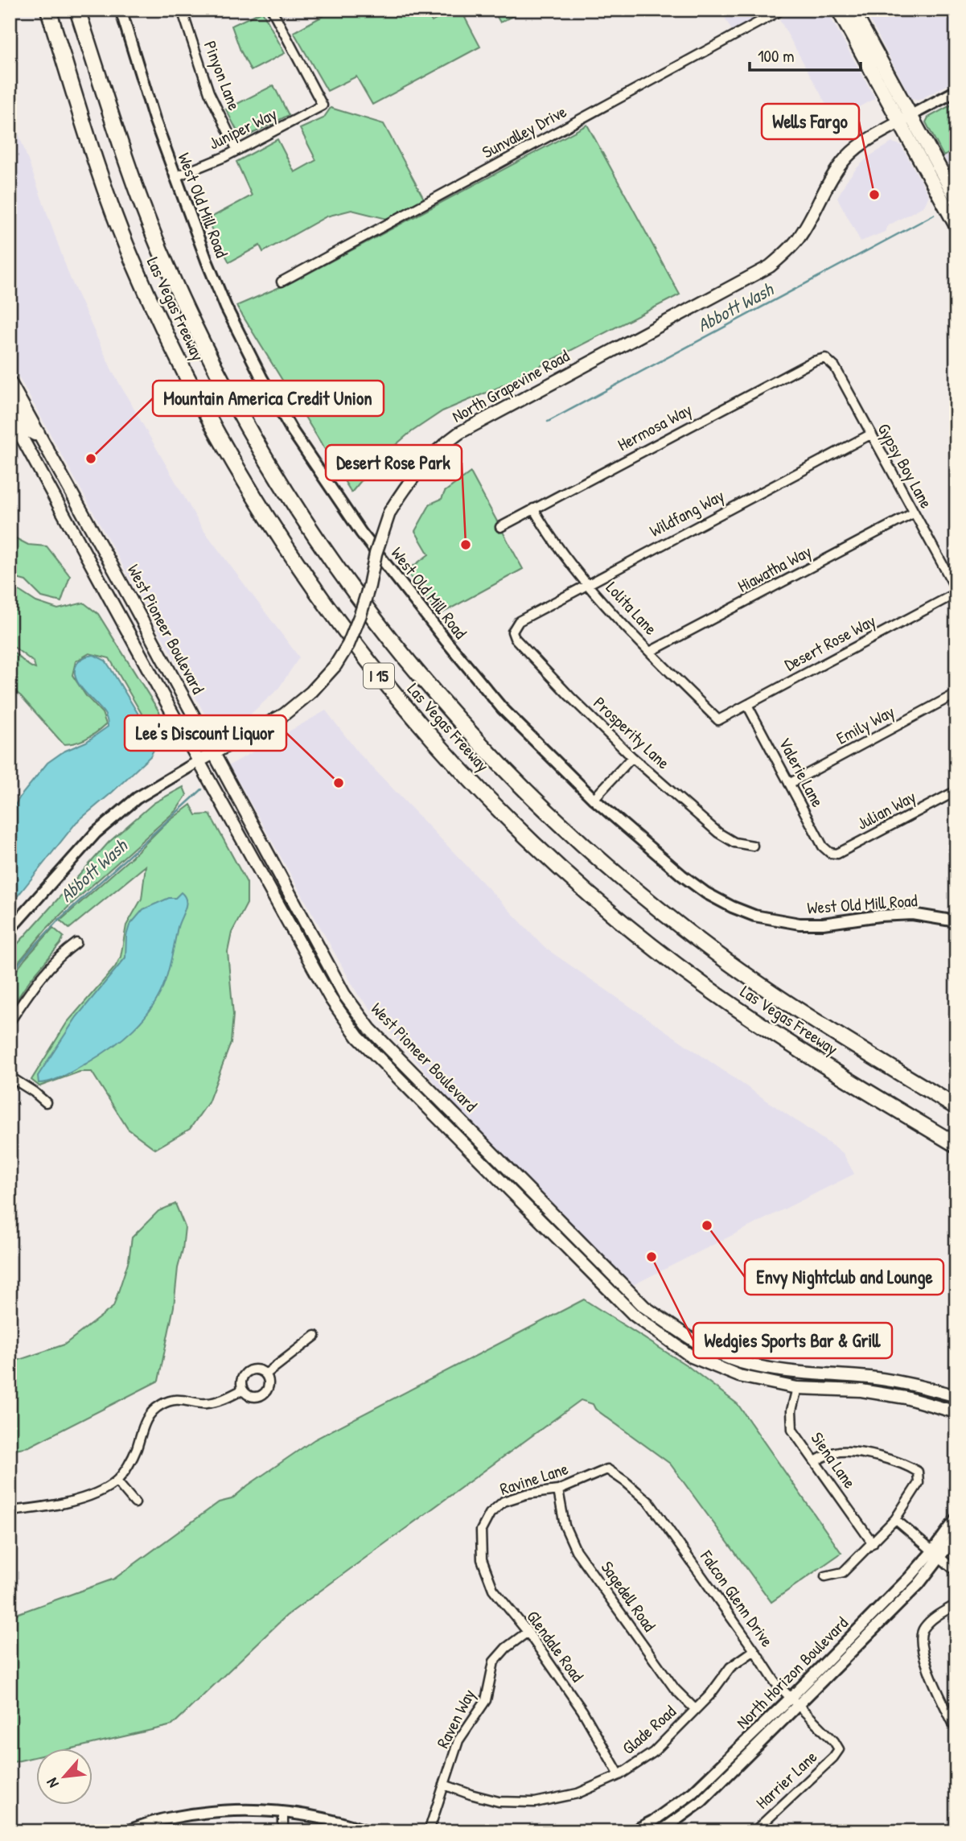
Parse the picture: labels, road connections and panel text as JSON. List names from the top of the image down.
{
  "streets": {
    "highway": ["Las Vegas Freeway", "I 15"],
    "main road": ["North Grapevine Road", "West Pioneer Boulevard"],
    "street": [
      "Pinyon Lane",
      "Juniper Way",
      "Sunvalley Drive",
      "West Old Mill Road",
      "Hermosa Way",
      "Gypsy Boy Lane",
      "Wildfang Way",
      "Hiawatha Way",
      "Lolita Lane",
      "Desert Rose Way",
      "Emily Way",
      "Prosperity Lane",
      "Valerie Lane",
      "Julian Way",
      "Siena Lane",
      "Ravine Lane",
      "Sagedell Road",
      "Falcon Glenn Drive",
      "Glendale Road",
      "North Horizon Boulevard",
      "Raven Way",
      "Glade Road",
      "Harrier Lane"
    ]
  },
  "crossings": [
    ["Pinyon Lane", "Juniper Way"],
    ["Juniper Way", "West Old Mill Road"],
    ["North Grapevine Road", "West Pioneer Boulevard"],
    ["Hermosa Way", "Gypsy Boy Lane"],
    ["Hermosa Way", "Lolita Lane"],
    ["Gypsy Boy Lane", "Wildfang Way"],
    ["Gypsy Boy Lane", "Hiawatha Way"],
    ["Gypsy Boy Lane", "Desert Rose Way"],
    ["Wildfang Way", "Lolita Lane"],
    ["Wildfang Way", "Prosperity Lane"],
    ["Hiawatha Way", "Lolita Lane"],
    ["Lolita Lane", "Desert Rose Way"],
    ["West Pioneer Boulevard", "Siena Lane"],
    ["Desert Rose Way", "Valerie Lane"],
    ["Emily Way", "Valerie Lane"],
    ["Valerie Lane", "Julian Way"],
    ["Ravine Lane", "Sagedell Road"],
    ["Ravine Lane", "Falcon Glenn Drive"],
    ["Ravine Lane", "Glendale Road"],
    ["Sagedell Road", "Glade Road"],
    ["Falcon Glenn Drive", "North Horizon Boulevard"],
    ["Falcon Glenn Drive", "Glade Road"],
    ["Falcon Glenn Drive", "Harrier Lane"],
    ["Glendale Road", "Raven Way"],
    ["Glendale Road", "Glade Road"],
    ["Raven Way", "Glade Road"]
  ],
  "water": ["Abbott Wash"],
  "places": [
    "Wells Fargo",
    "Mountain America Credit Union",
    "Desert Rose Park",
    "Lee's Discount Liquor",
    "Envy Nightclub and Lounge",
    "Wedgies Sports Bar & Grill"
  ],
  "scale_bar": "100 m",
  "north": "bottom left"
}
